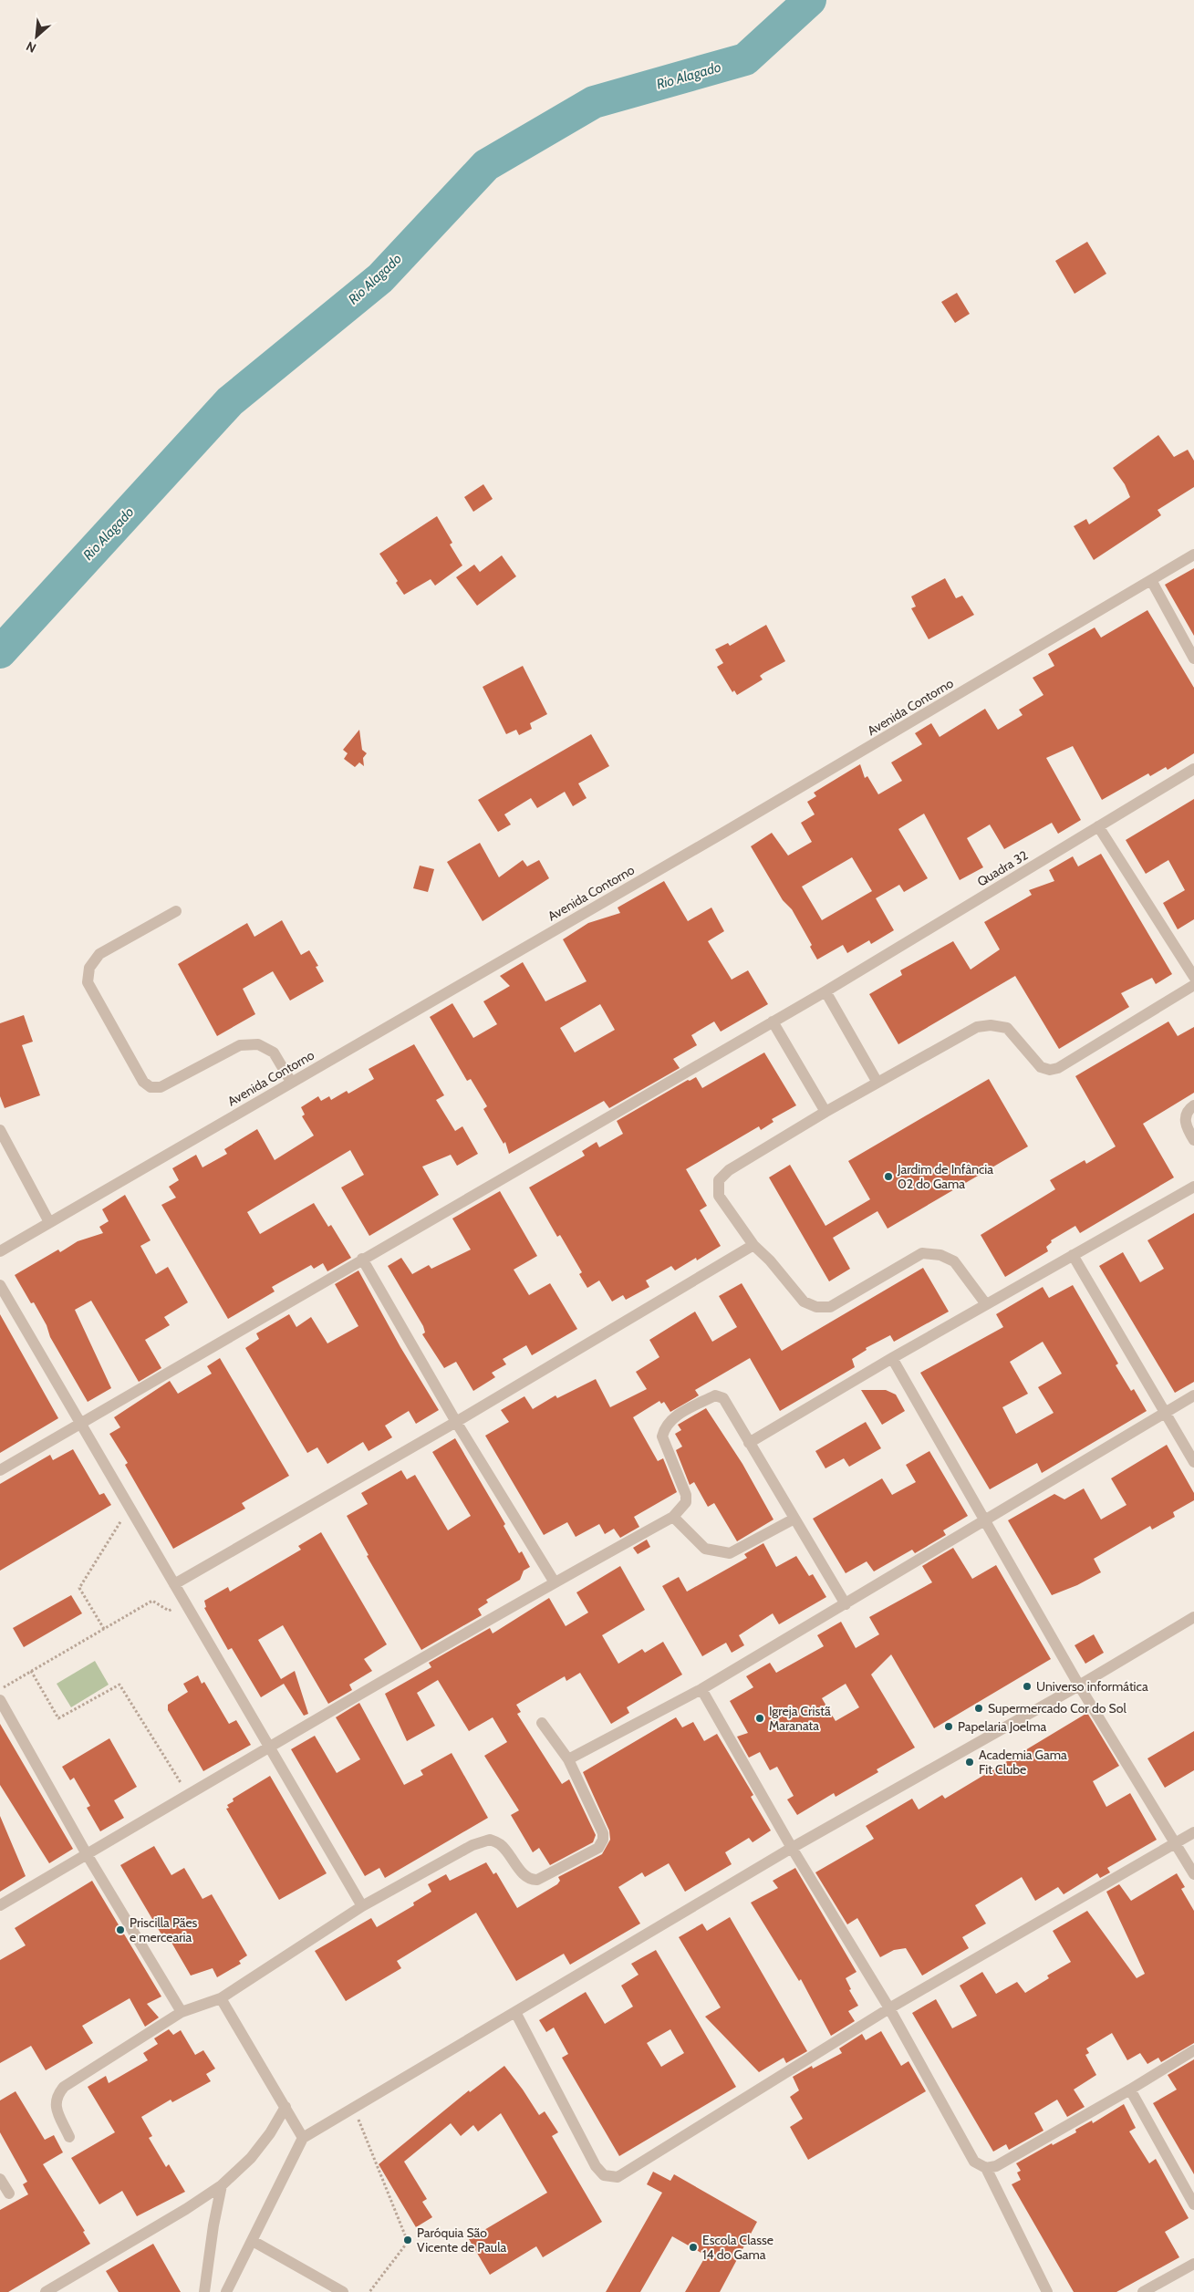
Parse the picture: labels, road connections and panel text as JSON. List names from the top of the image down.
{
  "streets": {
    "street": ["Avenida Contorno", "Quadra 32"]
  },
  "water": ["Rio Alagado"],
  "places": [
    "Jardim de Infância 02 do Gama",
    "Universo informática",
    "Supermercado Cor do Sol",
    "Igreja Cristã Maranata",
    "Papelaria Joelma",
    "Academia Gama Fit Clube",
    "Priscilla Pães e mercearia",
    "Paróquia São Vicente de Paula",
    "Escola Classe 14 do Gama"
  ],
  "north": "bottom left"
}
